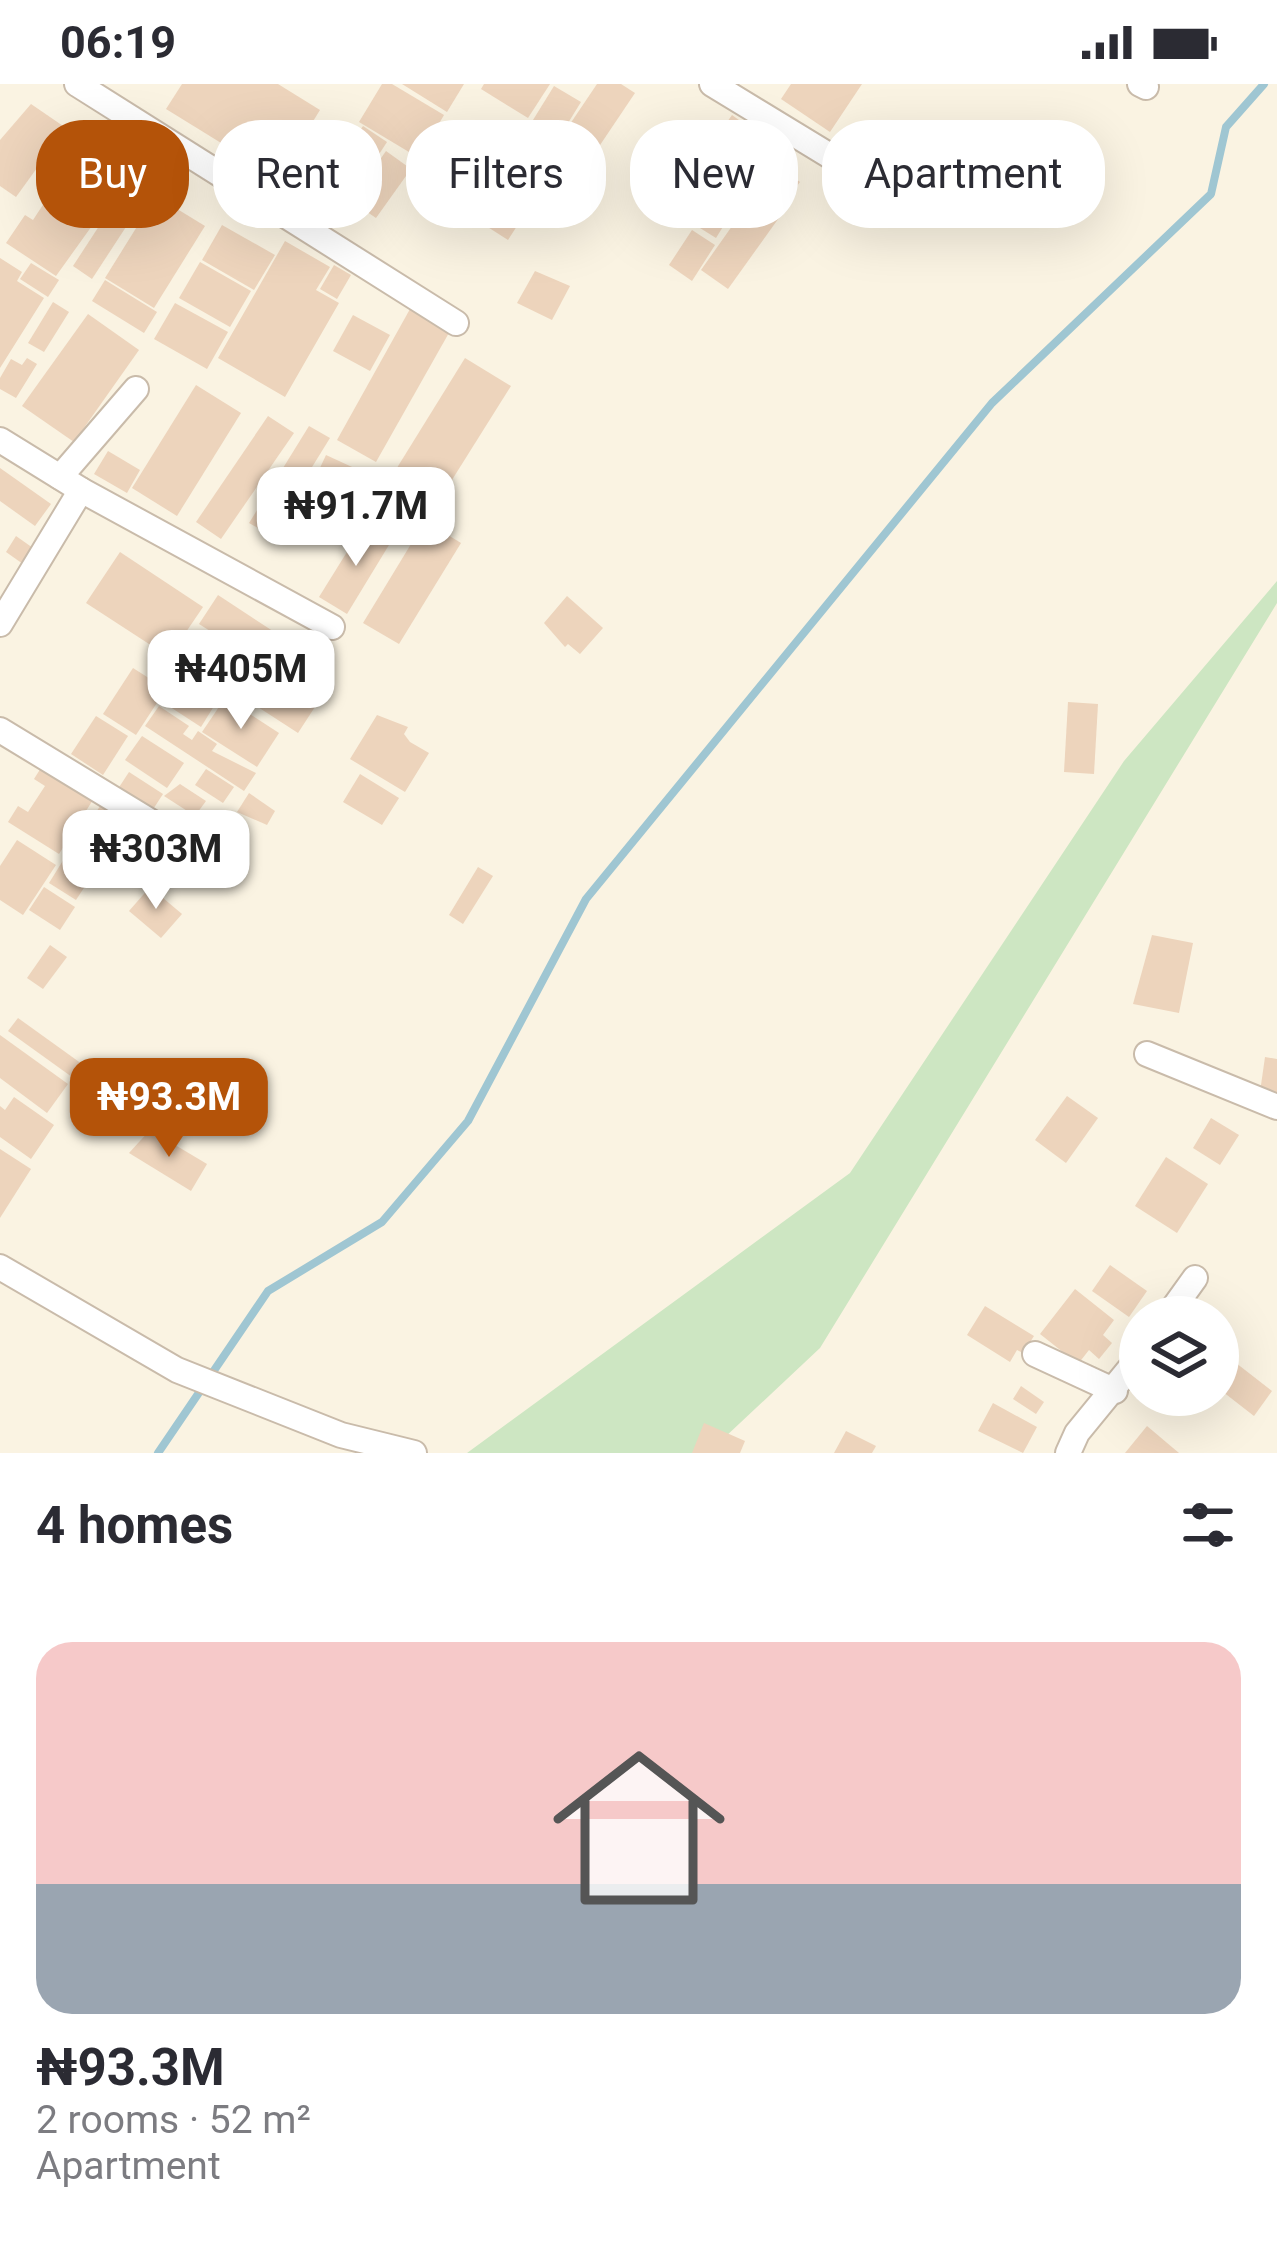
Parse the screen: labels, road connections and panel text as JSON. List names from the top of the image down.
{
  "page": {
    "status": "06:19",
    "chip": [
      "Buy",
      "Rent",
      "Filters",
      "New",
      "Apartment"
    ],
    "price": [
      "₦91.7M",
      "₦405M",
      "₦303M",
      "₦93.3M"
    ],
    "heading": "4 homes",
    "list": [
      {
        "name": "₦93.3M",
        "note": "2 rooms · 52 m² · Apartment"
      }
    ]
  }
}
